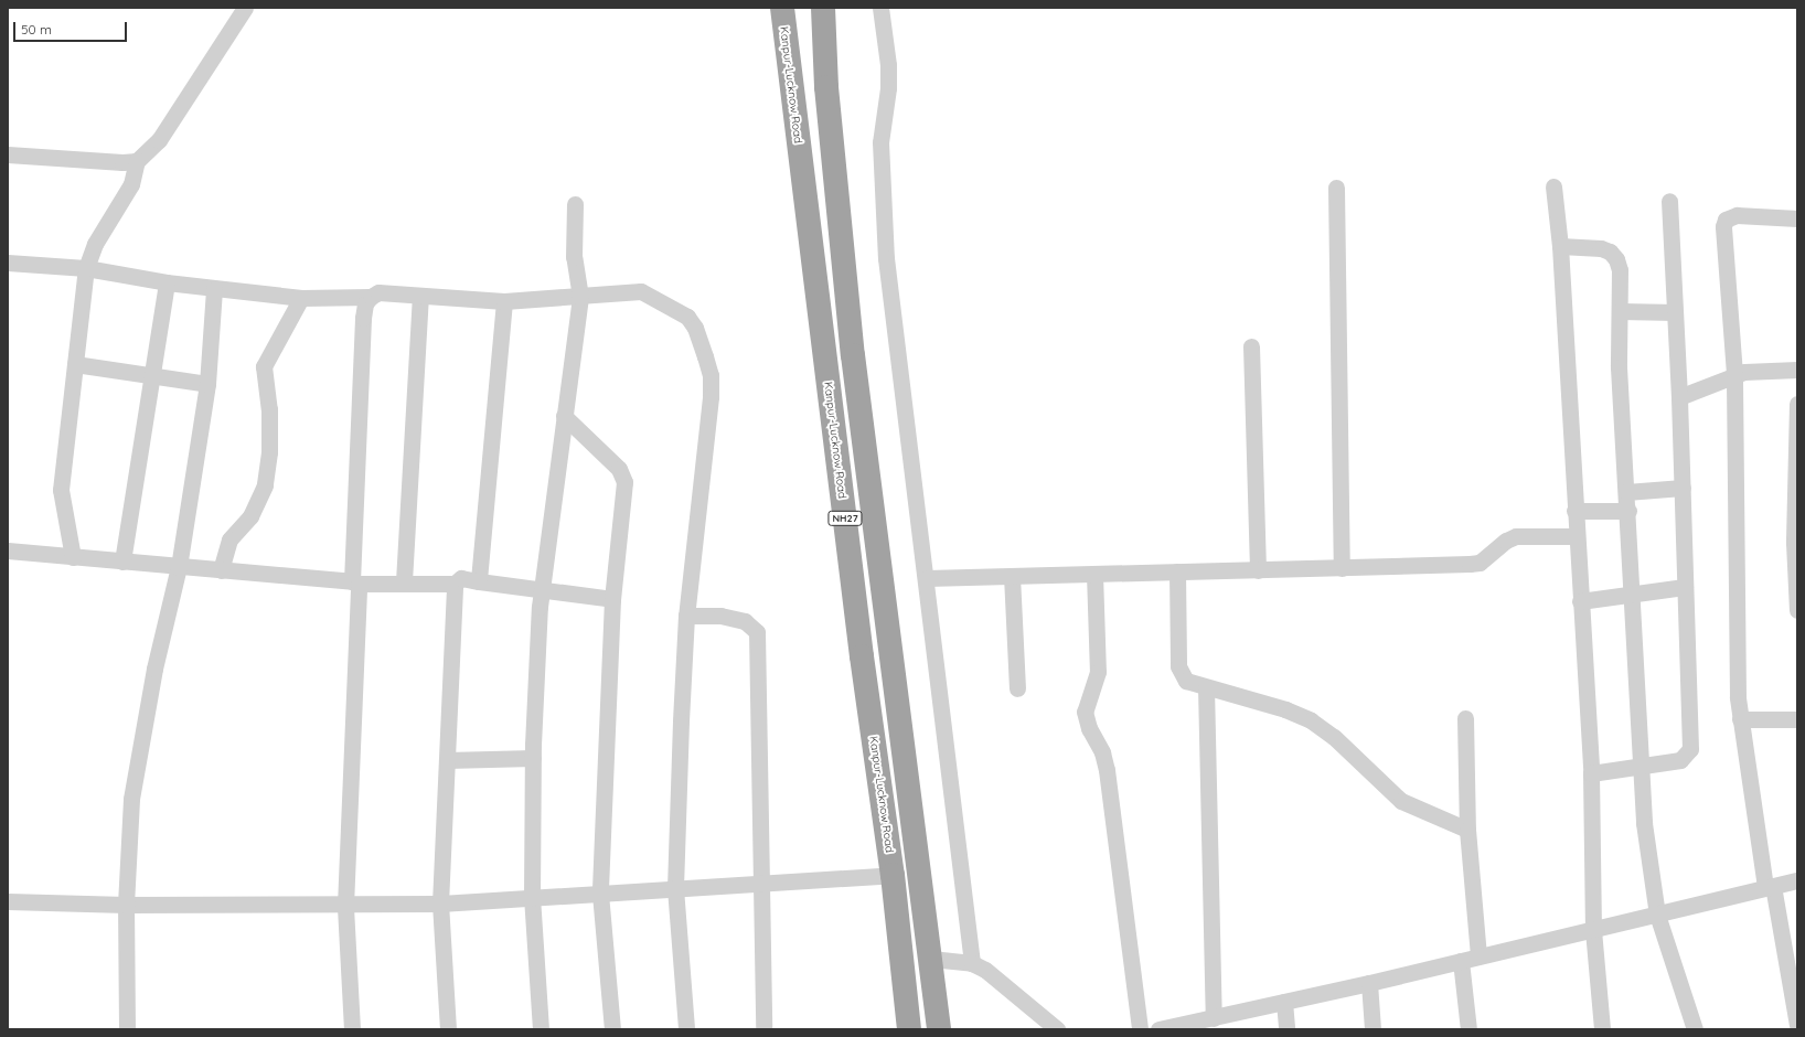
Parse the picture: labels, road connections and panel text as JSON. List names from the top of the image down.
{
  "streets": {
    "highway": ["Kanpur-Lucknow Road", "NH27"]
  },
  "scale_bar": "50 m"
}
